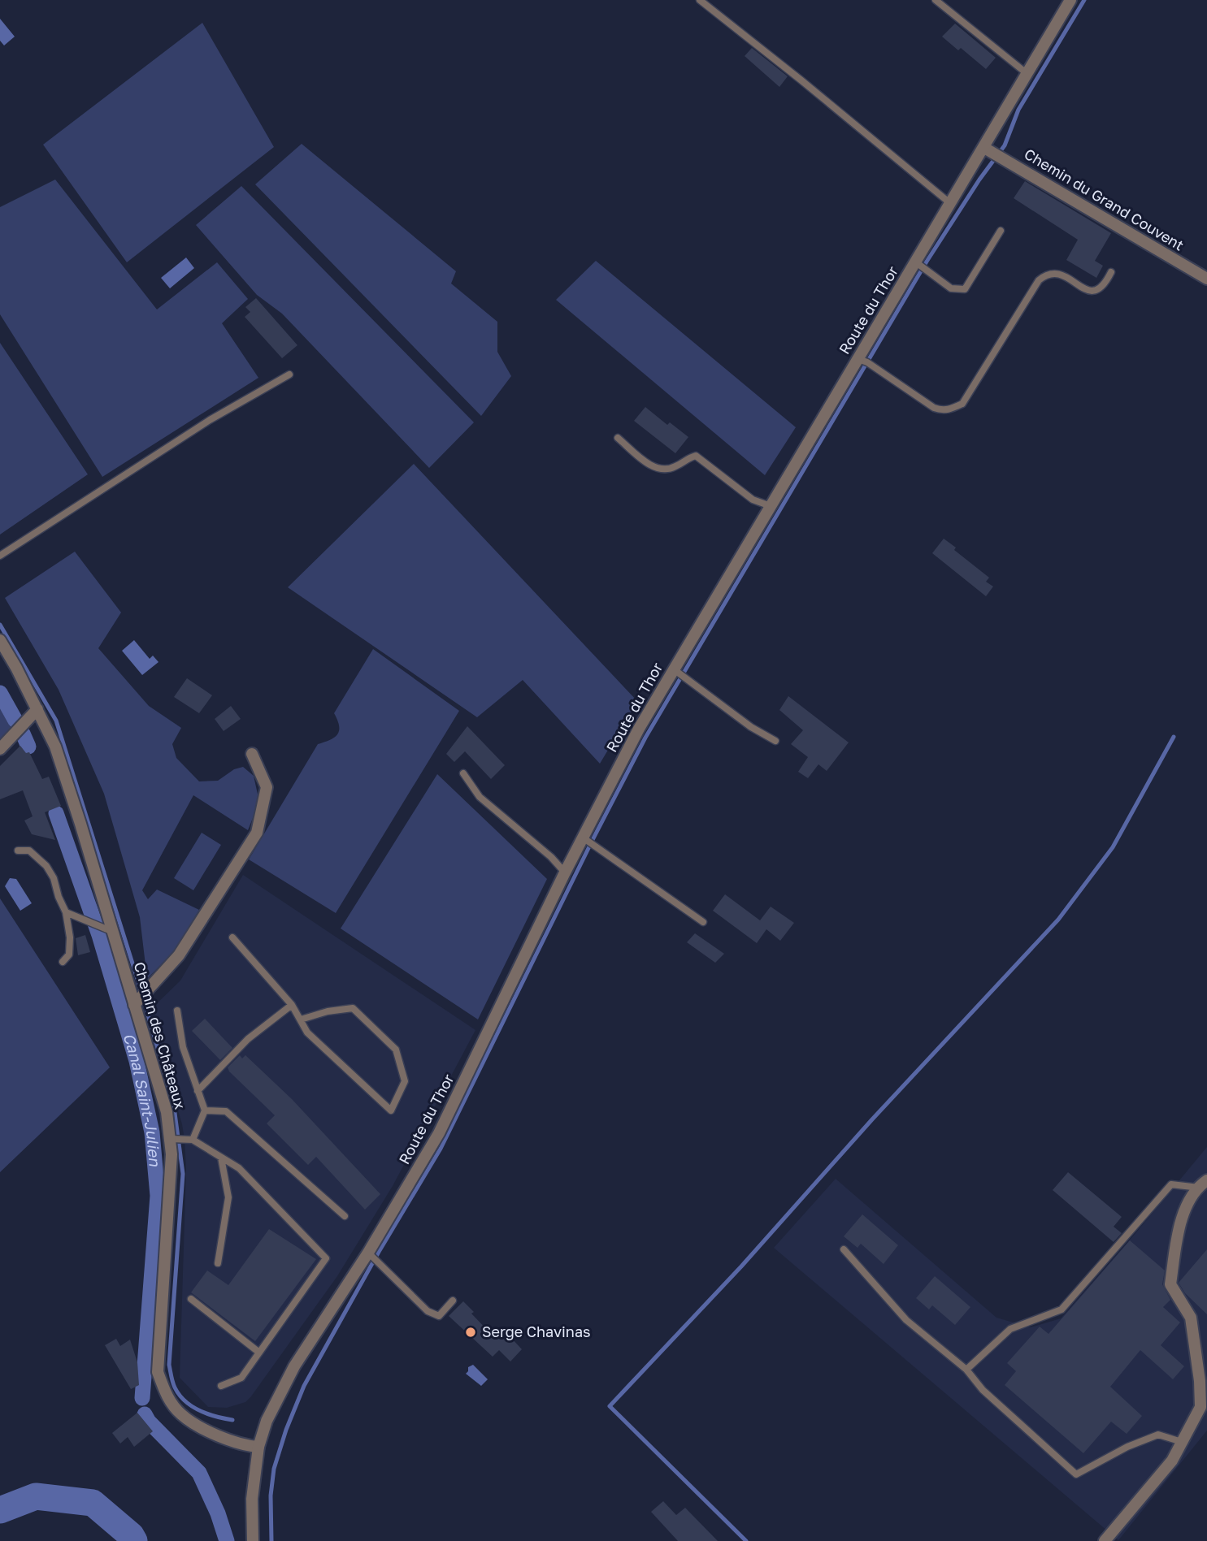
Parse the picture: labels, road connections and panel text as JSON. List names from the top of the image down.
{
  "streets": {
    "street": ["Chemin du Grand Couvent", "Route du Thor", "Chemin des Châteaux"]
  },
  "crossings": [
    ["Chemin du Grand Couvent", "Route du Thor"],
    ["Route du Thor", "Chemin des Châteaux"]
  ],
  "water": ["Canal Saint-Julien"],
  "places": ["Serge Chavinas"]
}
